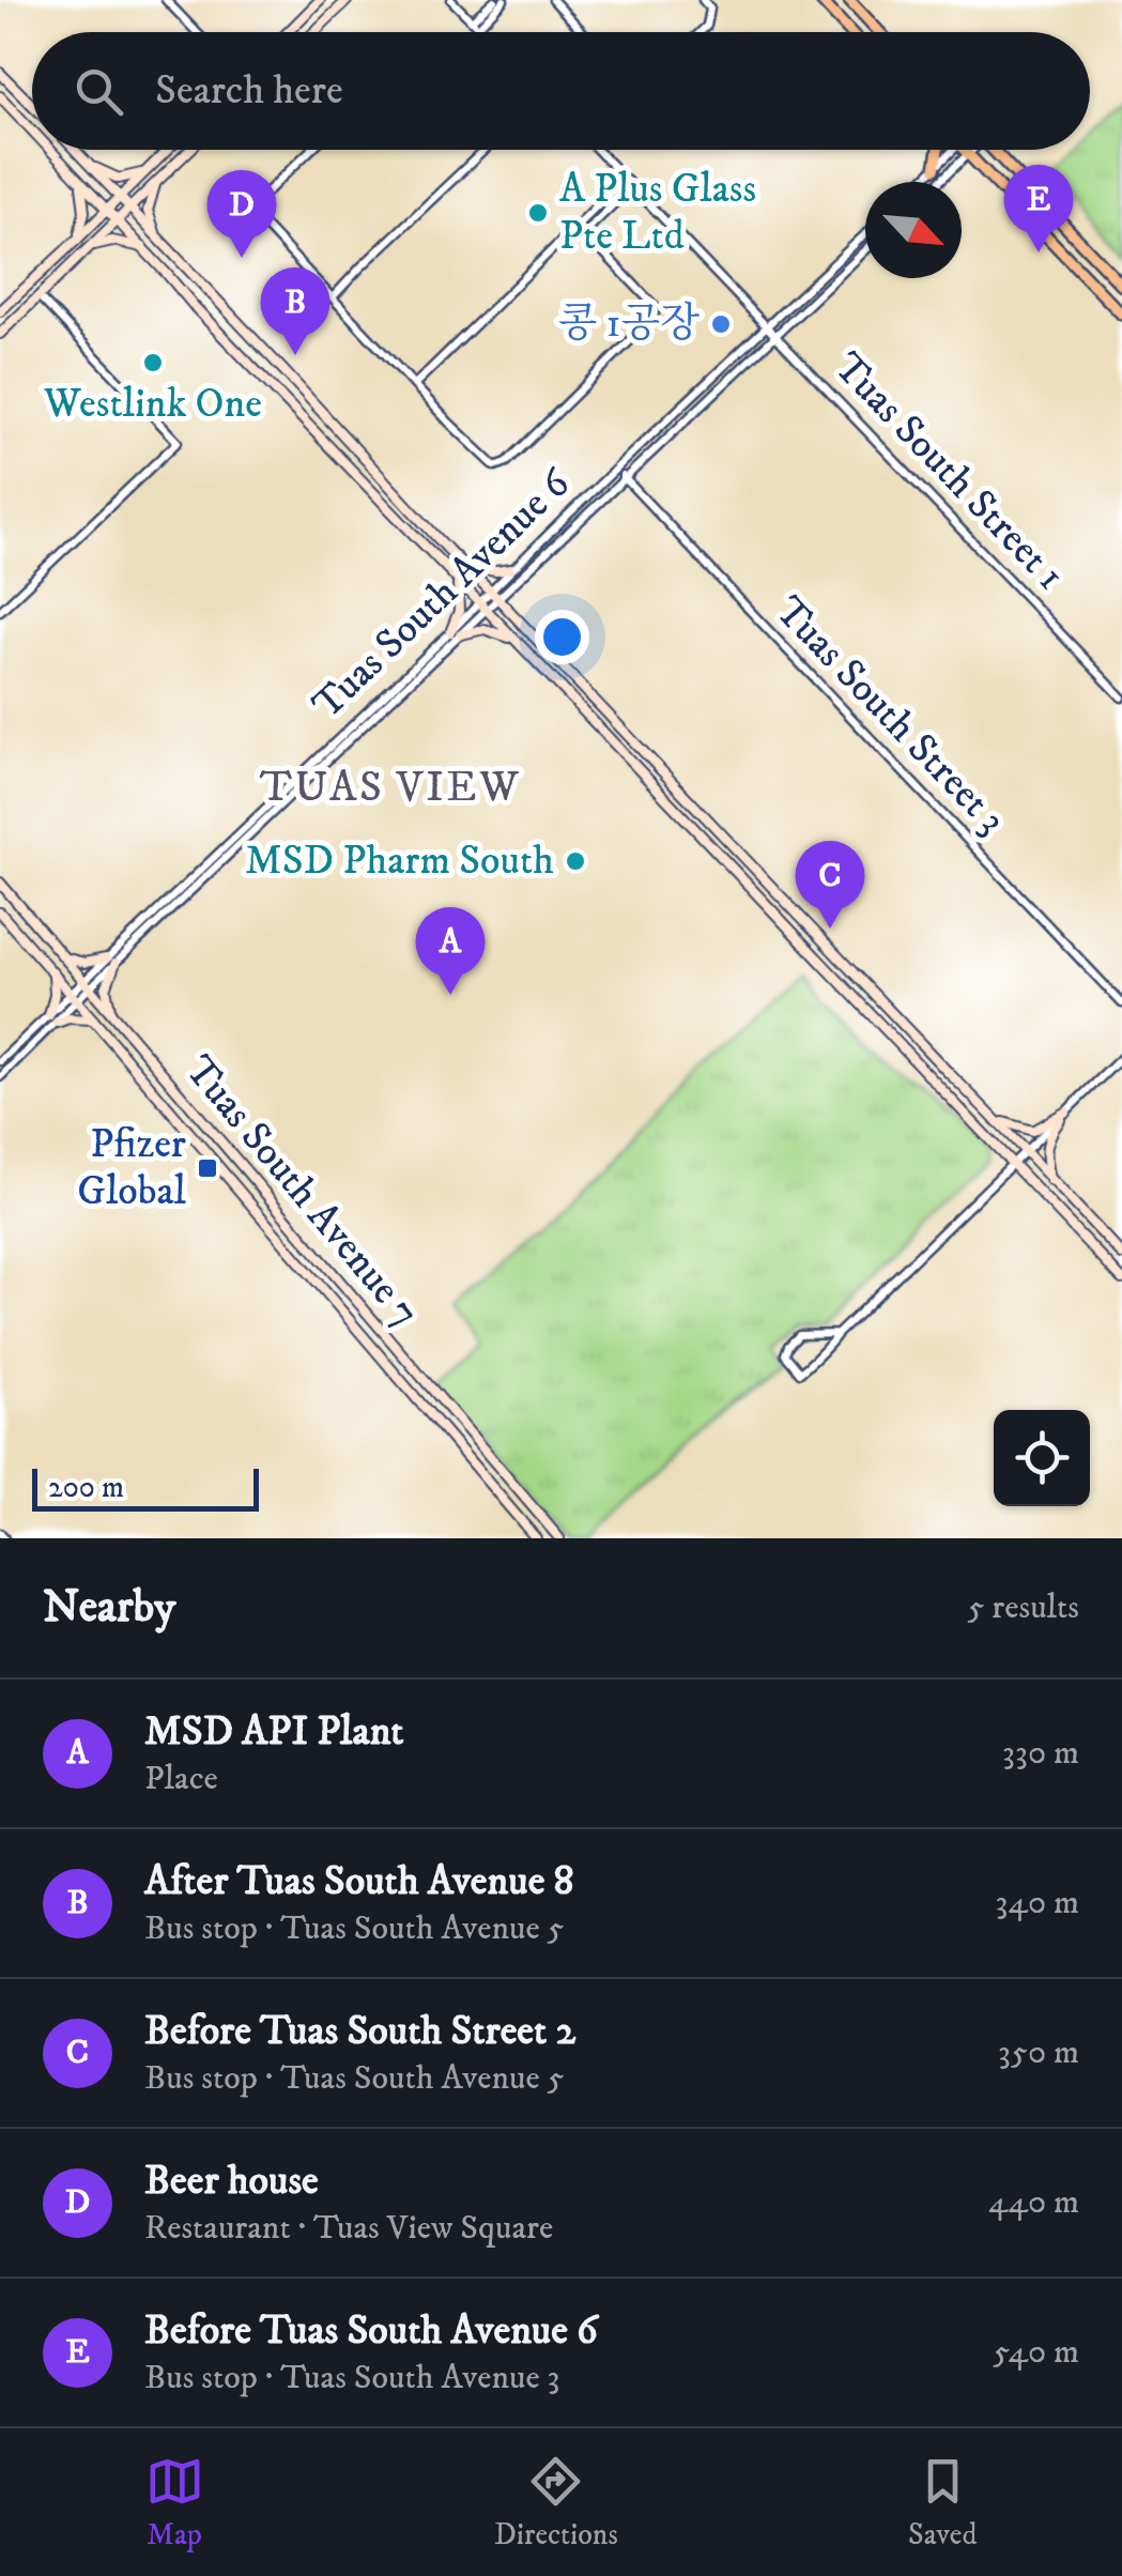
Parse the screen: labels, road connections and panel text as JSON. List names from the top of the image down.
{
  "streets": {
    "main road": ["Tuas South Avenue 7"],
    "street": ["Tuas South Street 1", "Tuas South Avenue 6", "Tuas South Street 3"]
  },
  "crossings": [
    ["Tuas South Street 1", "Tuas South Avenue 6"],
    ["Tuas South Avenue 6", "Tuas South Street 3"],
    ["Tuas South Avenue 6", "Tuas South Avenue 7"]
  ],
  "districts": ["TUAS VIEW"],
  "places": {
    "other": [
      "A Plus Glass Pte Ltd",
      "콩 1공장",
      "Westlink One",
      "MSD Pharm South"
    ],
    "transit": ["Pfizer Global"]
  },
  "scale_bar": "200 m",
  "north": "bottom right",
  "page": {
    "search": "Search here",
    "pins": [
      "E",
      "D",
      "B",
      "C",
      "A"
    ],
    "scale": "200 m",
    "heading": ["Nearby", "5 results"],
    "list": [
      {
        "mark": "A",
        "name": "MSD API Plant",
        "note": "Place",
        "value": "330 m"
      },
      {
        "mark": "B",
        "name": "After Tuas South Avenue 8",
        "note": "Bus stop · Tuas South Avenue 5",
        "value": "340 m"
      },
      {
        "mark": "C",
        "name": "Before Tuas South Street 2",
        "note": "Bus stop · Tuas South Avenue 5",
        "value": "350 m"
      },
      {
        "mark": "D",
        "name": "Beer house",
        "note": "Restaurant · Tuas View Square",
        "value": "440 m"
      },
      {
        "mark": "E",
        "name": "Before Tuas South Avenue 6",
        "note": "Bus stop · Tuas South Avenue 3",
        "value": "540 m"
      }
    ],
    "nav": ["Map", "Directions", "Saved"]
  }
}
